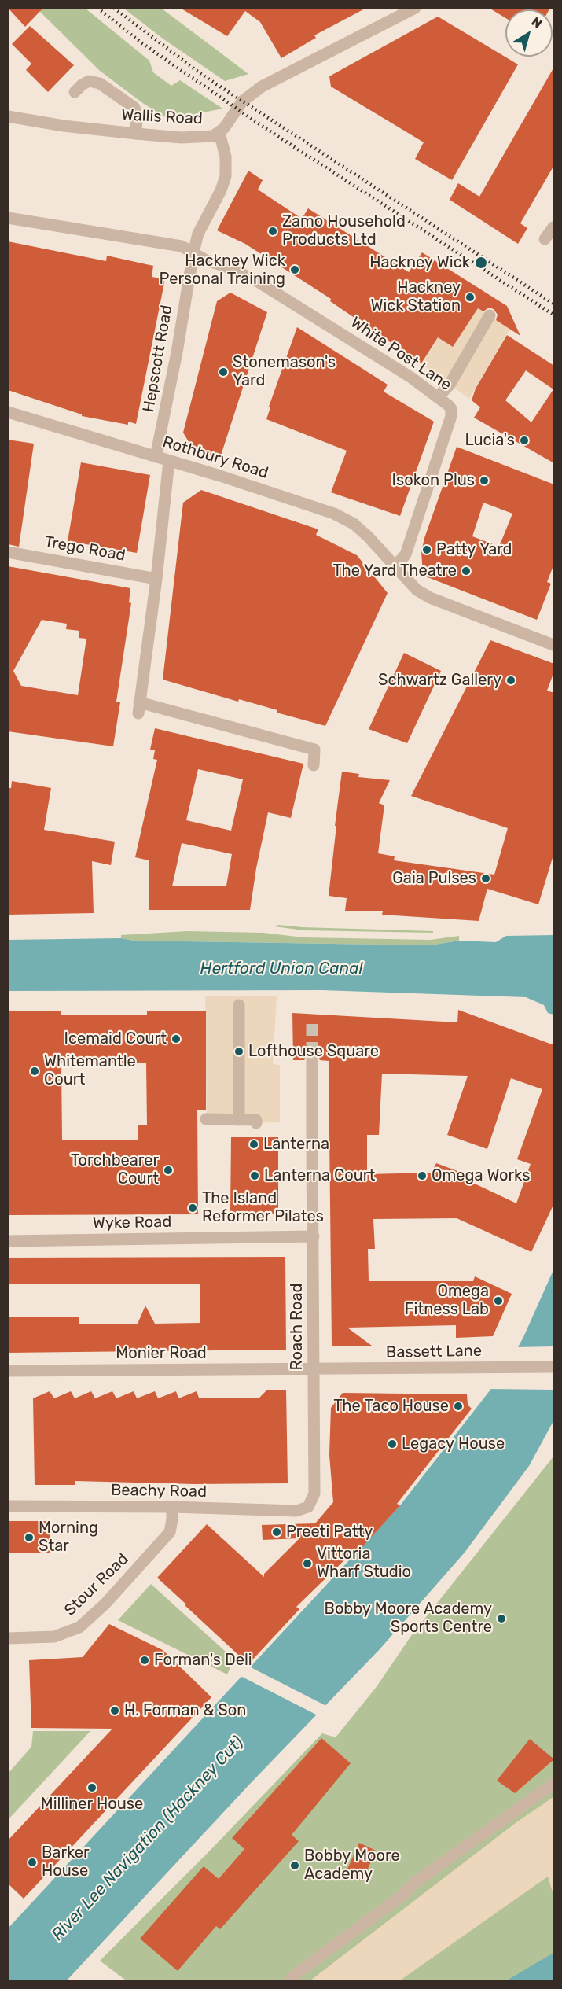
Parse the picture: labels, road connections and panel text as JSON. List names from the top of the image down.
{
  "streets": {
    "street": [
      "Wallis Road",
      "White Post Lane",
      "Hepscott Road",
      "Rothbury Road",
      "Trego Road",
      "Wyke Road",
      "Roach Road",
      "Bassett Lane",
      "Monier Road",
      "Beachy Road",
      "Stour Road"
    ]
  },
  "crossings": [
    ["Wallis Road", "Hepscott Road"],
    ["White Post Lane", "Hepscott Road"],
    ["White Post Lane", "Rothbury Road"],
    ["Hepscott Road", "Rothbury Road"],
    ["Wyke Road", "Roach Road"],
    ["Roach Road", "Bassett Lane"],
    ["Roach Road", "Monier Road"],
    ["Roach Road", "Beachy Road"],
    ["Bassett Lane", "Monier Road"],
    ["Beachy Road", "Stour Road"]
  ],
  "water": ["Hertford Union Canal", "River Lee Navigation (Hackney Cut)"],
  "places": [
    "Zamo Household Products Ltd",
    "Hackney Wick",
    "Hackney Wick Personal Training",
    "Hackney Wick Station",
    "Stonemason's Yard",
    "Lucia's",
    "Isokon Plus",
    "Patty Yard",
    "The Yard Theatre",
    "Schwartz Gallery",
    "Gaia Pulses",
    "Icemaid Court",
    "Lofthouse Square",
    "Whitemantle Court",
    "Lanterna",
    "Torchbearer Court",
    "Lanterna Court",
    "Omega Works",
    "The Island Reformer Pilates",
    "Omega Fitness Lab",
    "The Taco House",
    "Legacy House",
    "Preeti Patty",
    "Morning Star",
    "Vittoria Wharf Studio",
    "Bobby Moore Academy Sports Centre",
    "Forman's Deli",
    "H. Forman & Son",
    "Milliner House",
    "Barker House",
    "Bobby Moore Academy"
  ],
  "north": "top right"
}
